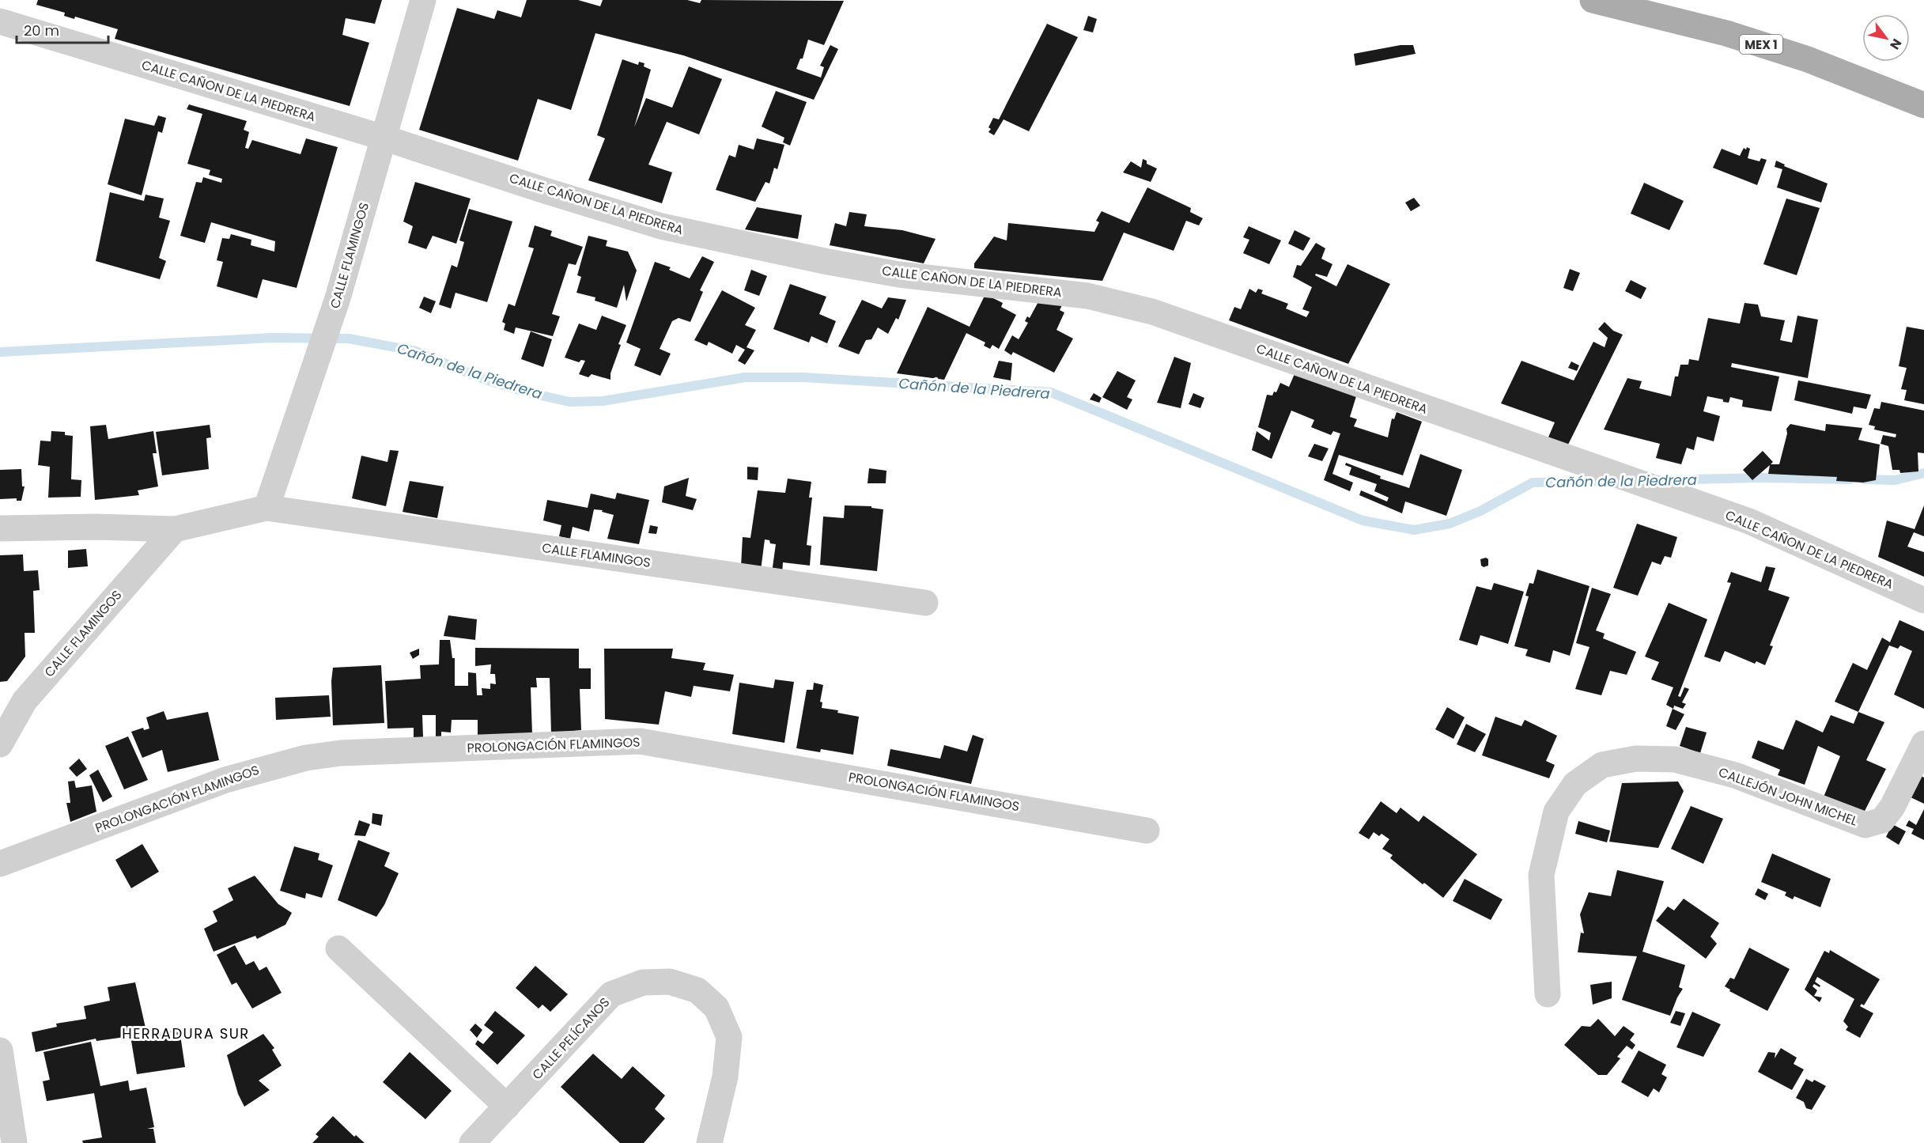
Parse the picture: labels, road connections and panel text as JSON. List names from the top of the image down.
{
  "streets": {
    "main road": ["MEX 1"],
    "street": [
      "CALLE CAÑON DE LA PIEDRERA",
      "CALLE FLAMINGOS",
      "PROLONGACIÓN FLAMINGOS",
      "CALLEJÓN JOHN MICHEL",
      "CALLE PELÍCANOS"
    ]
  },
  "crossings": [
    ["CALLE CAÑON DE LA PIEDRERA", "CALLE FLAMINGOS"]
  ],
  "districts": ["HERRADURA SUR"],
  "water": ["Cañón de la Piedrera"],
  "scale_bar": "20 m",
  "north": "bottom right"
}
